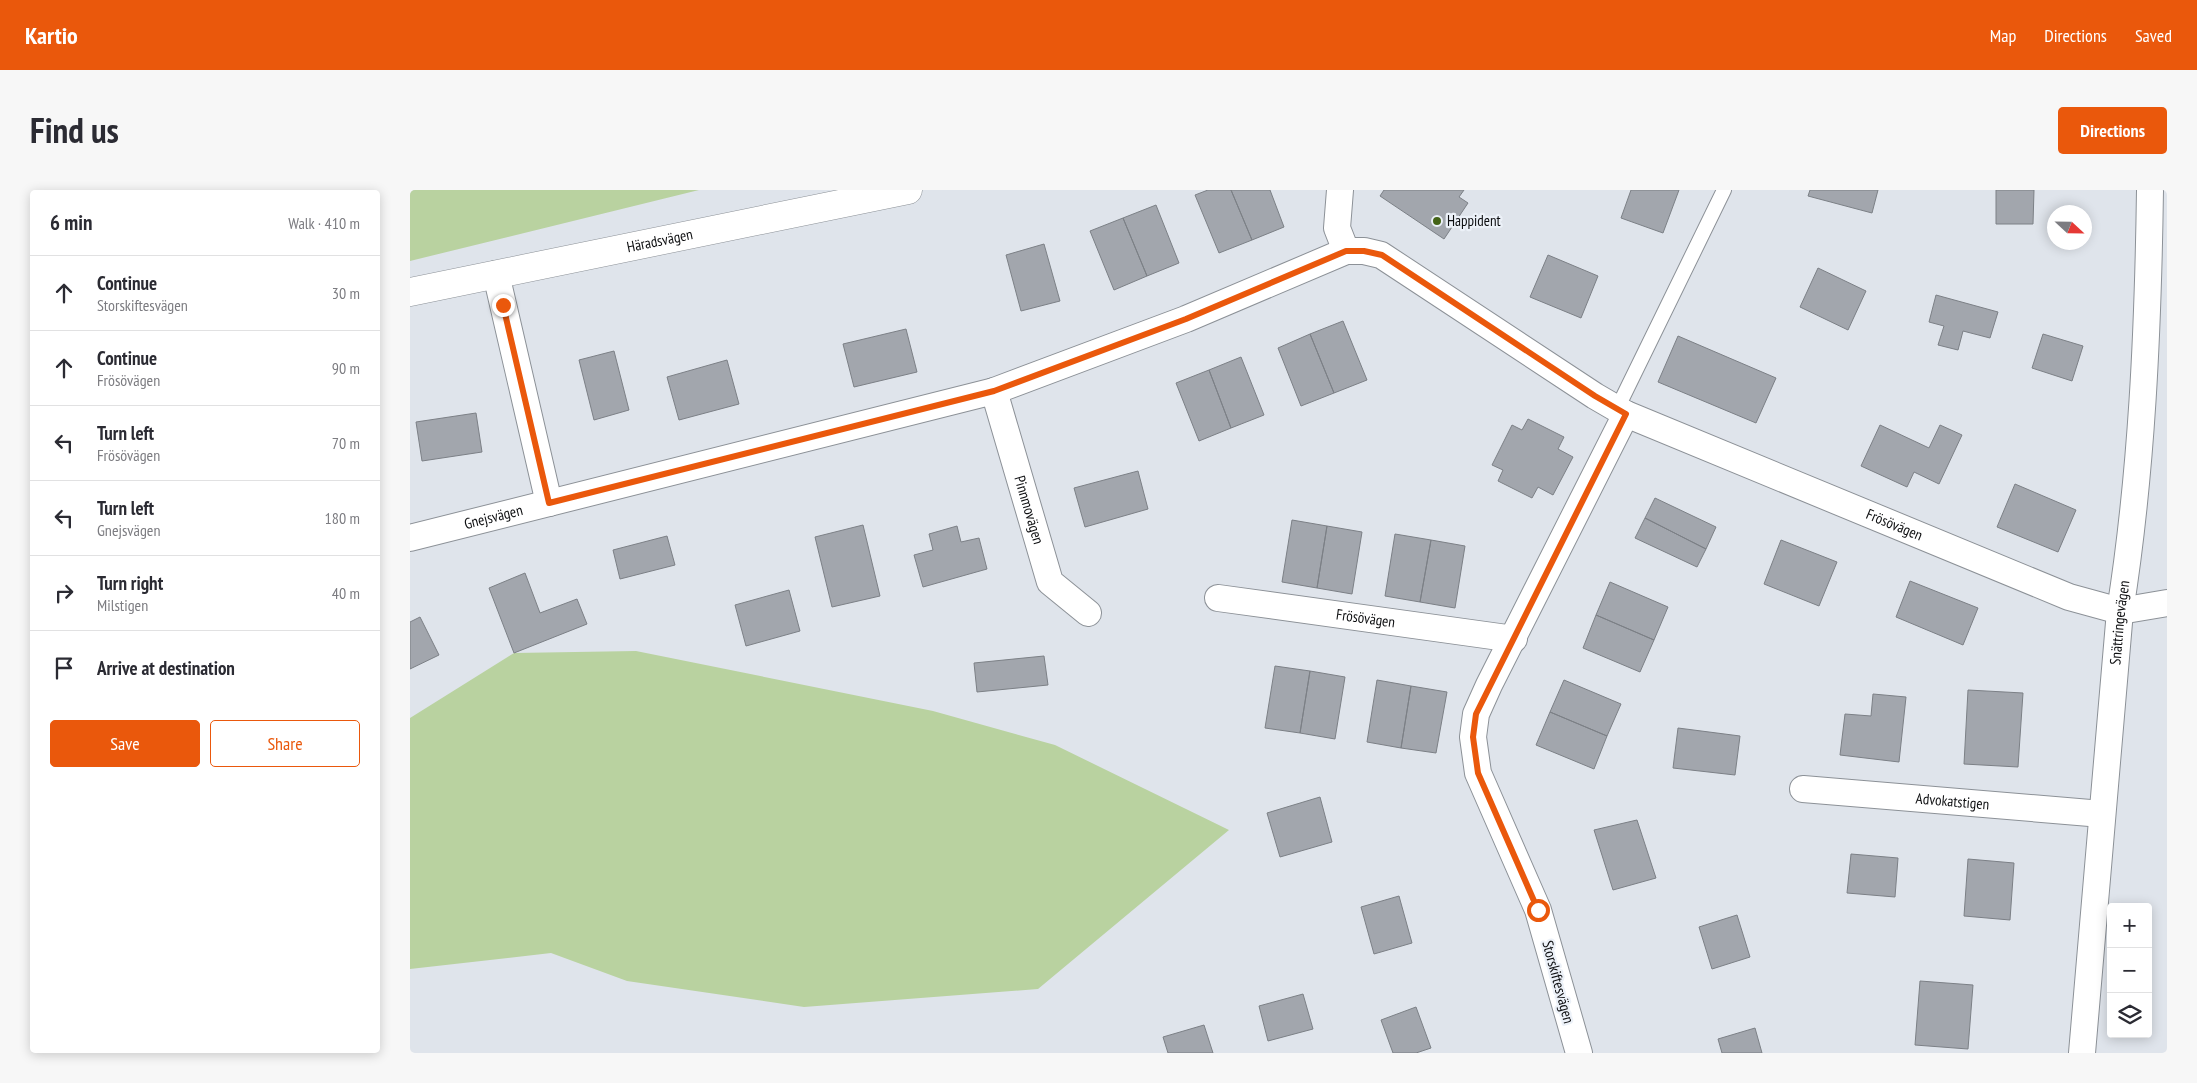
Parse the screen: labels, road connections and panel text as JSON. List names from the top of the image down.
{
  "streets": {
    "street": [
      "Häradsvägen",
      "Pinnmovägen",
      "Gnejsvägen",
      "Frösövägen",
      "Snättringevägen",
      "Advokatstigen",
      "Storskiftesvägen"
    ]
  },
  "crossings": [
    ["Pinnmovägen", "Gnejsvägen"],
    ["Gnejsvägen", "Frösövägen"],
    ["Frösövägen", "Snättringevägen"],
    ["Frösövägen", "Storskiftesvägen"],
    ["Snättringevägen", "Advokatstigen"]
  ],
  "places": ["Happident"],
  "north": "right",
  "page": {
    "header": "Kartio",
    "nav": ["Map", "Directions", "Saved"],
    "title": "Find us",
    "buttons": [
      "Directions",
      ["Save", "Share"]
    ],
    "heading": ["6 min", "Walk · 410 m"],
    "list": [
      ["Continue", "Storskiftesvägen", "30 m"],
      ["Continue", "Frösövägen", "90 m"],
      ["Turn left", "Frösövägen", "70 m"],
      ["Turn left", "Gnejsvägen", "180 m"],
      ["Turn right", "Milstigen", "40 m"],
      "Arrive at destination"
    ],
    "map_buttons": ["+", "−"]
  }
}
